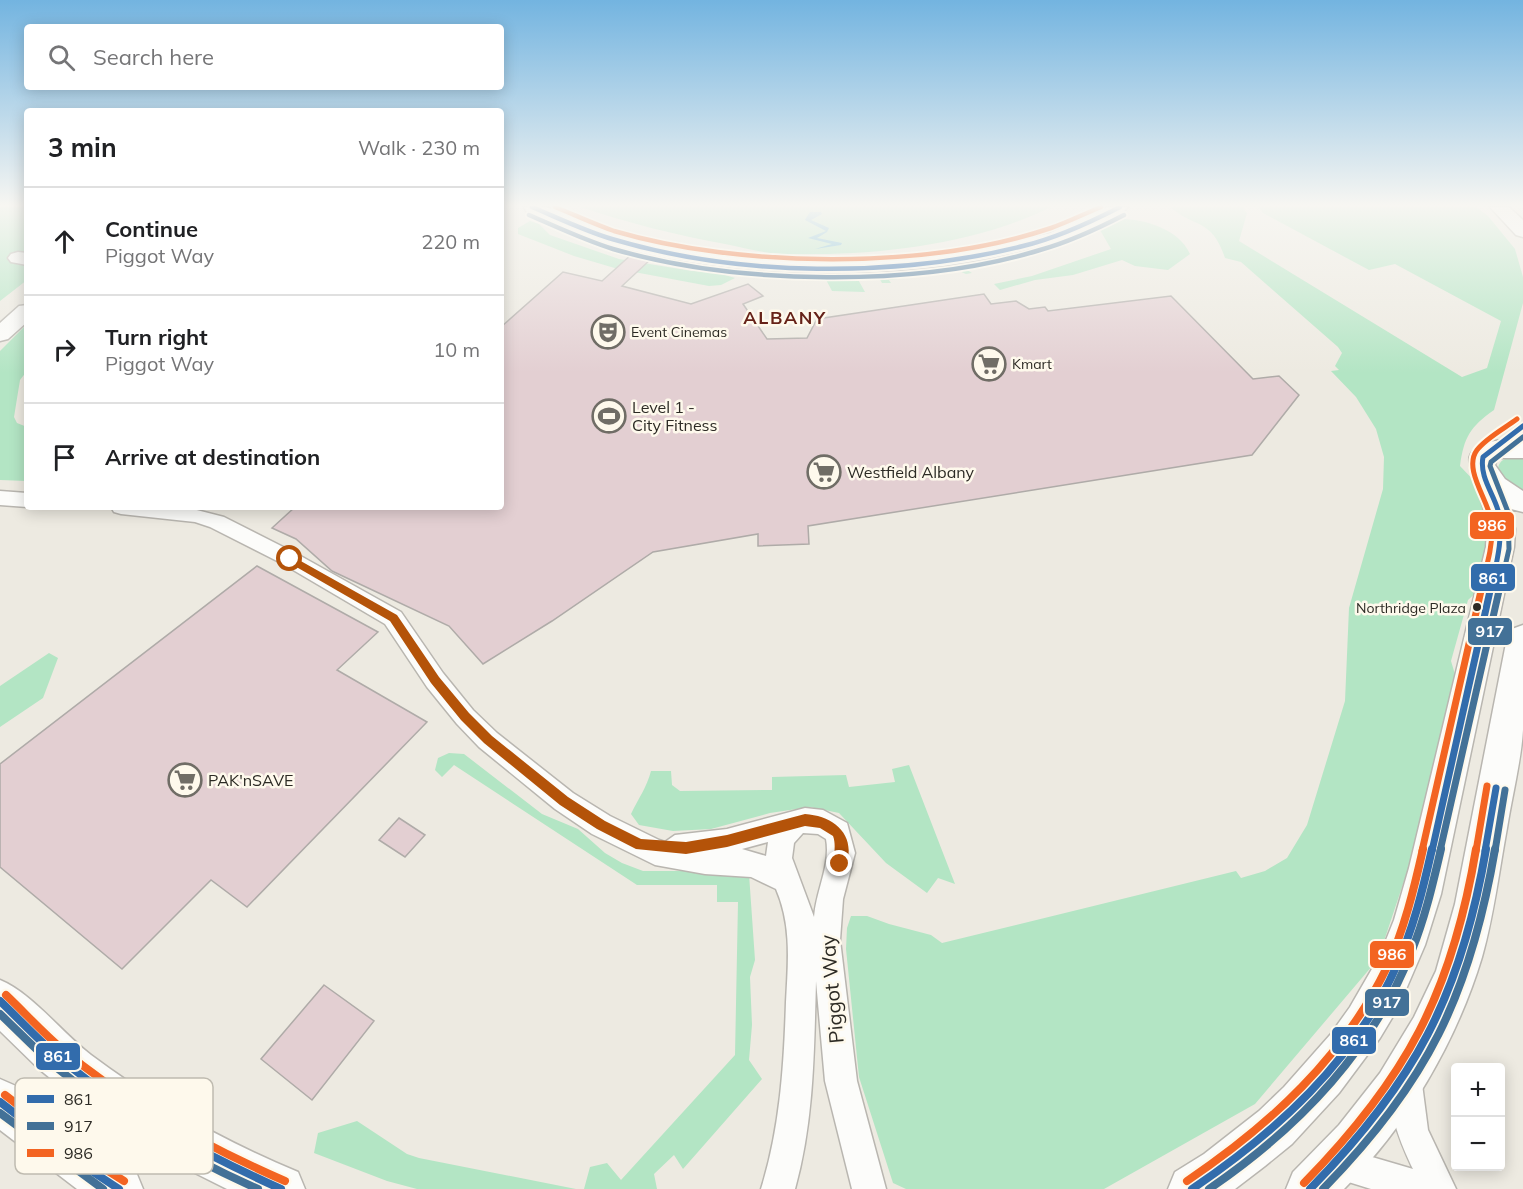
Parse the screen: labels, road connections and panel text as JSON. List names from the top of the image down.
{
  "streets": {
    "street": ["Piggot Way"]
  },
  "districts": ["ALBANY"],
  "places": {
    "theatre": ["Event Cinemas"],
    "supermarket": ["Kmart", "Westfield Albany", "PAK'nSAVE"],
    "sports": ["Level 1 - City Fitness"],
    "other": ["Northridge Plaza"]
  },
  "lines": ["transit line 861", "transit line 917", "transit line 986"],
  "legend": ["861", "917", "986"],
  "page": {
    "search": "Search here",
    "heading": ["3 min", "Walk · 230 m"],
    "list": [
      ["Continue", "Piggot Way", "220 m"],
      ["Turn right", "Piggot Way", "10 m"],
      "Arrive at destination"
    ],
    "map_buttons": ["+", "−"]
  }
}
